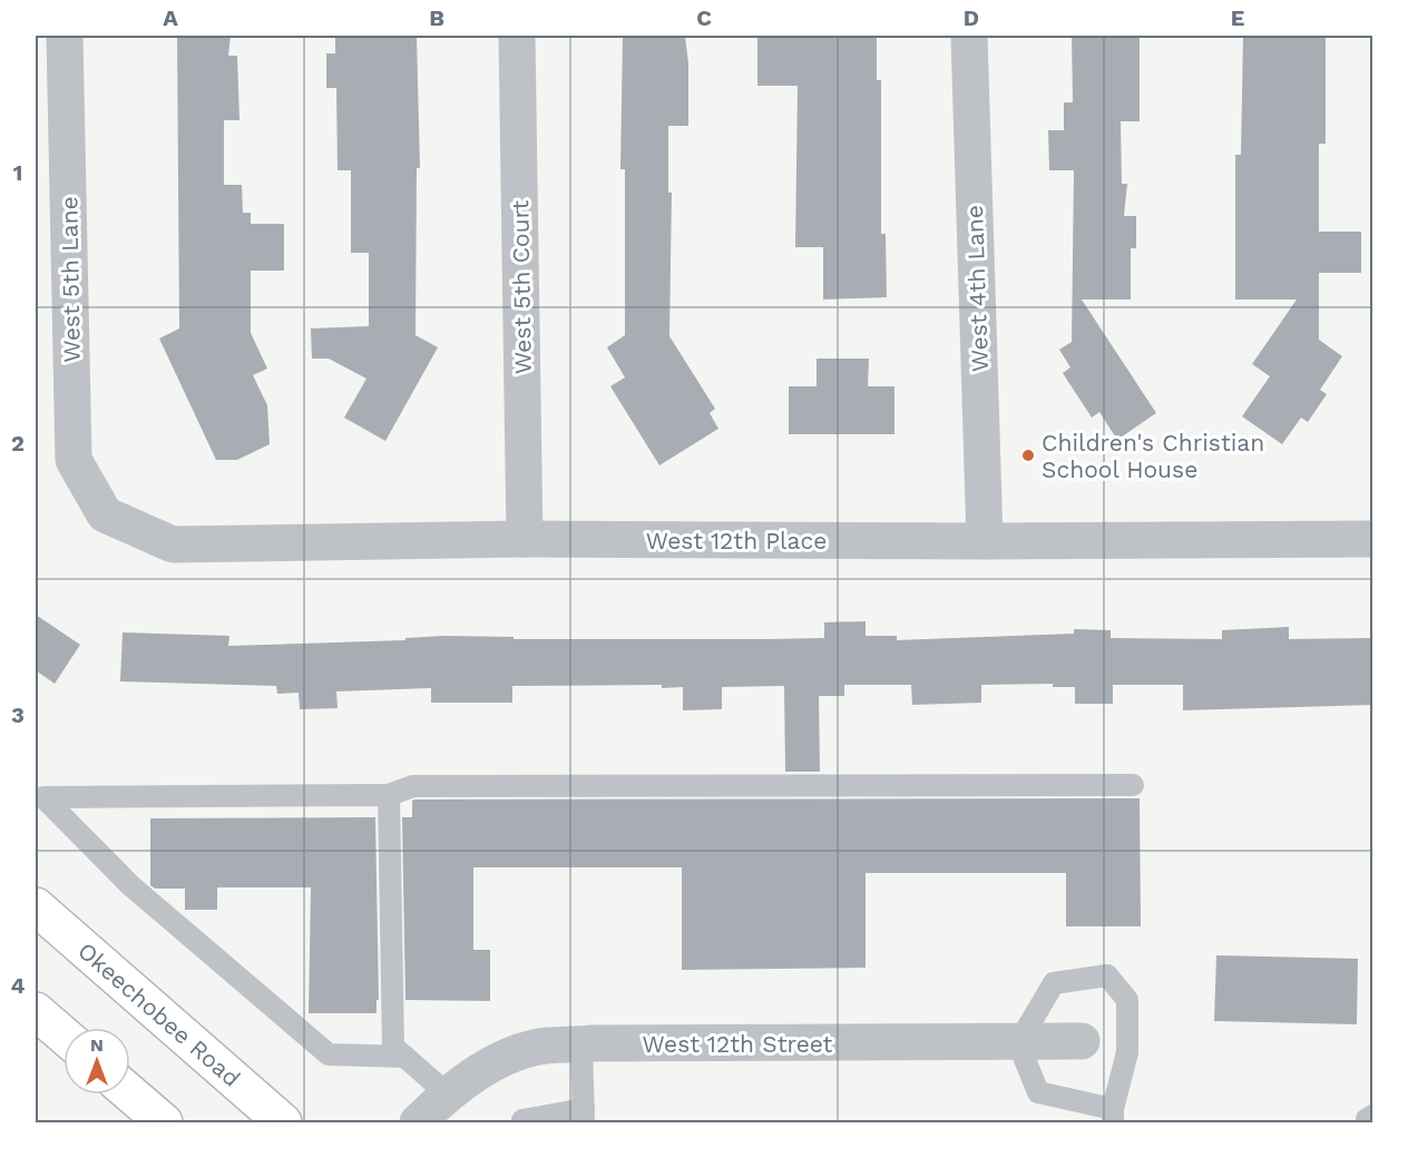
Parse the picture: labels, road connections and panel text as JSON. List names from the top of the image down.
{
  "streets": {
    "highway": ["Okeechobee Road"],
    "street": [
      "West 5th Lane",
      "West 5th Court",
      "West 4th Lane",
      "West 12th Place",
      "West 12th Street"
    ]
  },
  "crossings": [
    ["West 5th Lane", "West 12th Place"],
    ["West 5th Court", "West 12th Place"],
    ["West 4th Lane", "West 12th Place"]
  ],
  "places": ["Children's Christian School House"],
  "north": "top",
  "grid": {
    "columns": [
      "A",
      "B",
      "C",
      "D",
      "E"
    ],
    "rows": [
      "1",
      "2",
      "3",
      "4"
    ]
  }
}
